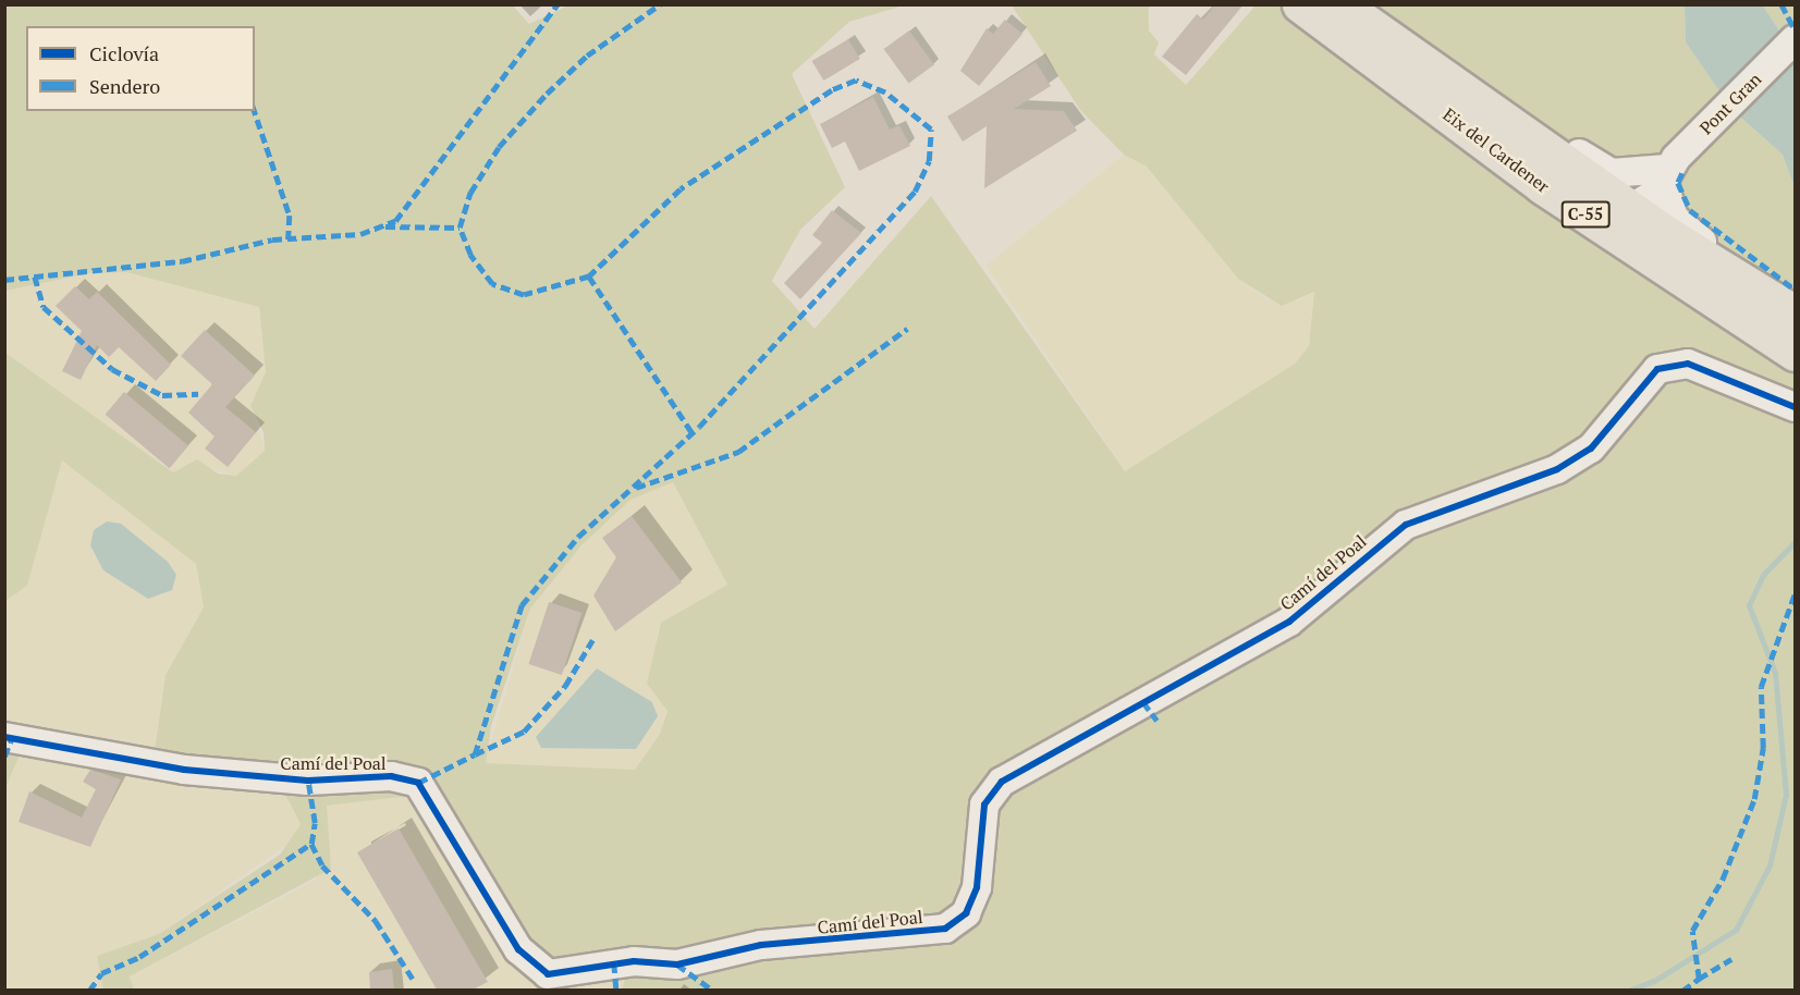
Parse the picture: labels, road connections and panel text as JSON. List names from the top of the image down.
{
  "streets": {
    "main road": ["Eix del Cardener", "C-55"],
    "street": ["Pont Gran", "Camí del Poal"]
  },
  "crossings": [
    ["Pont Gran", "C-55"],
    ["Eix del Cardener", "C-55"]
  ],
  "legend": ["Ciclovía", "Sendero"]
}
